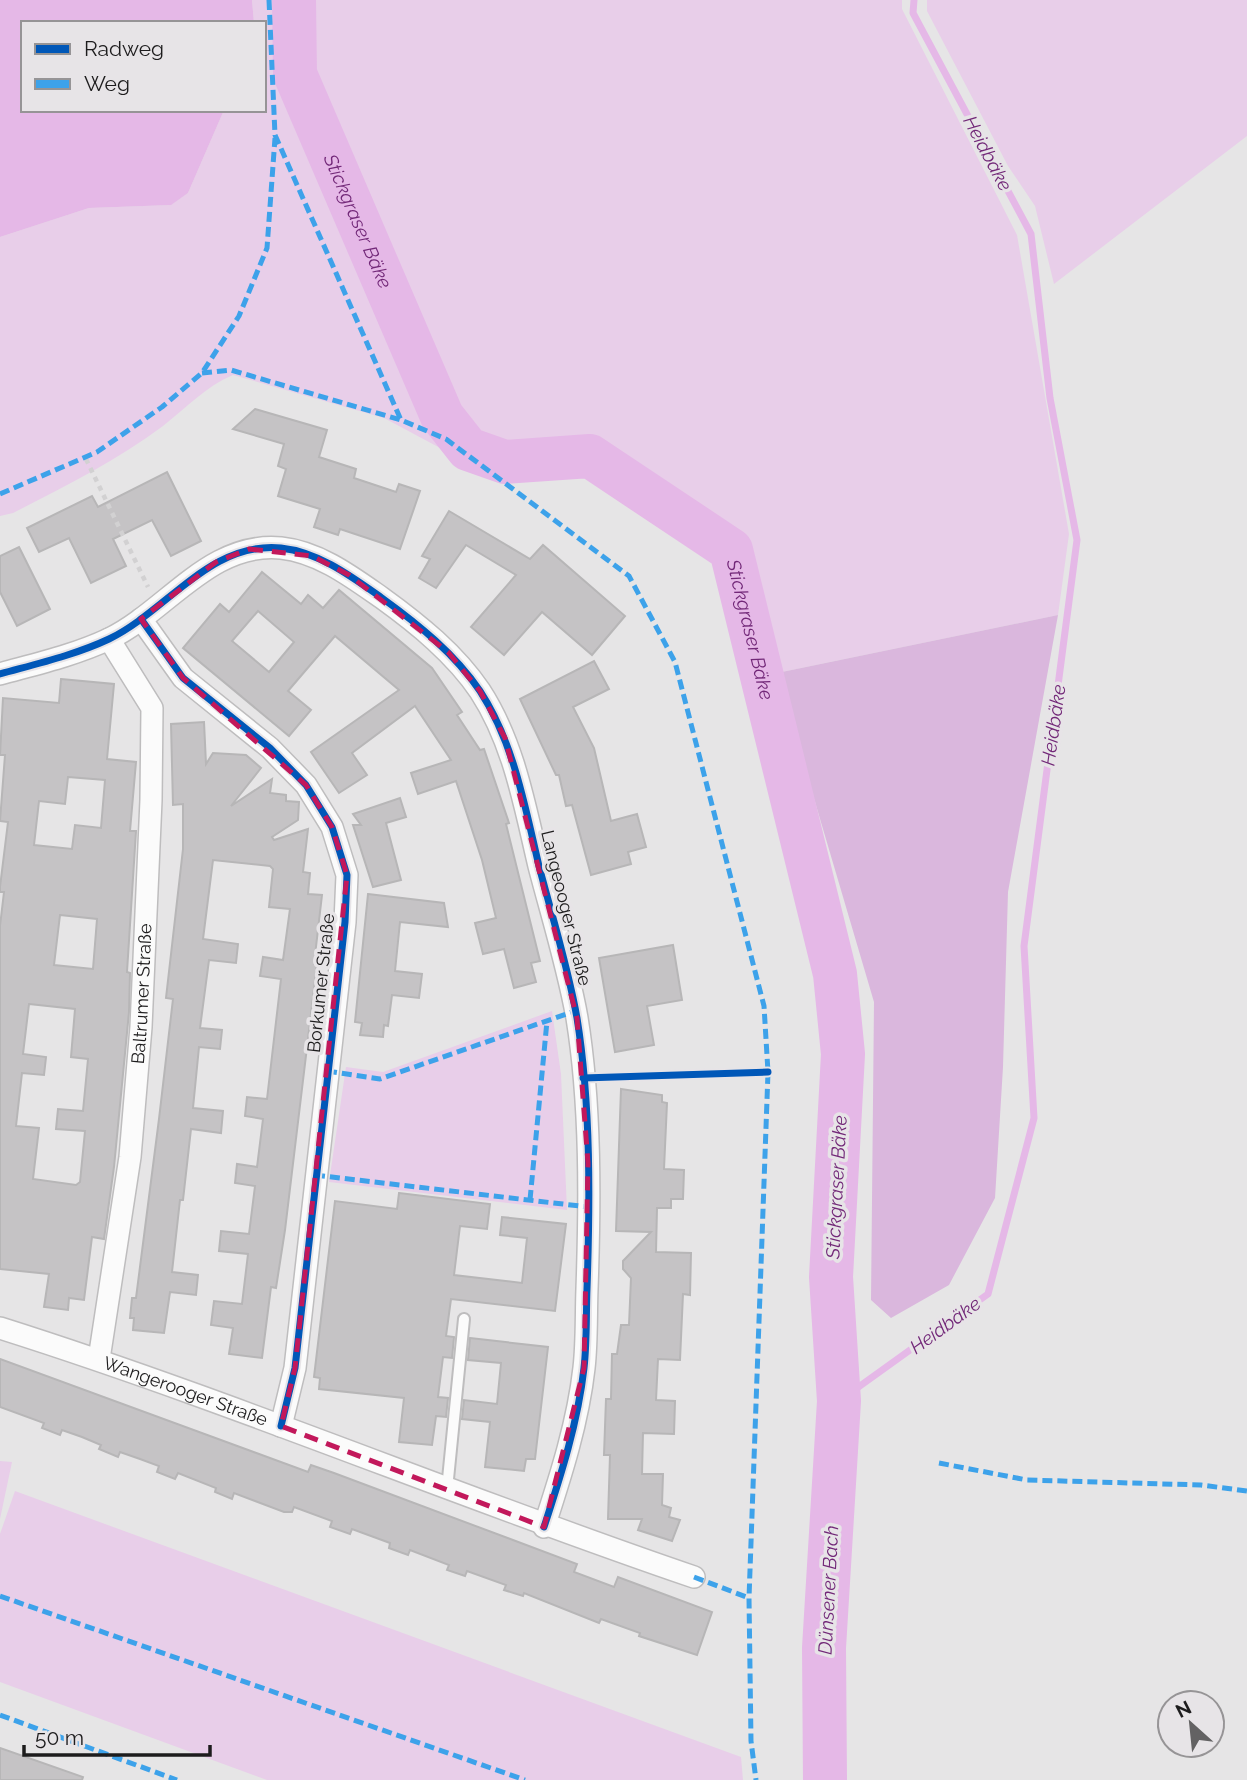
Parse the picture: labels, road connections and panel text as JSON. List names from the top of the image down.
{
  "streets": {
    "street": [
      "Langeooger Straße",
      "Borkumer Straße",
      "Baltrumer Straße",
      "Wangerooger Straße"
    ]
  },
  "crossings": [
    ["Langeooger Straße", "Borkumer Straße"],
    ["Langeooger Straße", "Baltrumer Straße"],
    ["Langeooger Straße", "Wangerooger Straße"],
    ["Borkumer Straße", "Wangerooger Straße"],
    ["Baltrumer Straße", "Wangerooger Straße"]
  ],
  "water": ["Heidbäke", "Stickgraser Bäke", "Dünsener Bach"],
  "legend": ["Radweg", "Weg"],
  "scale_bar": "50 m",
  "north": "top left"
}
